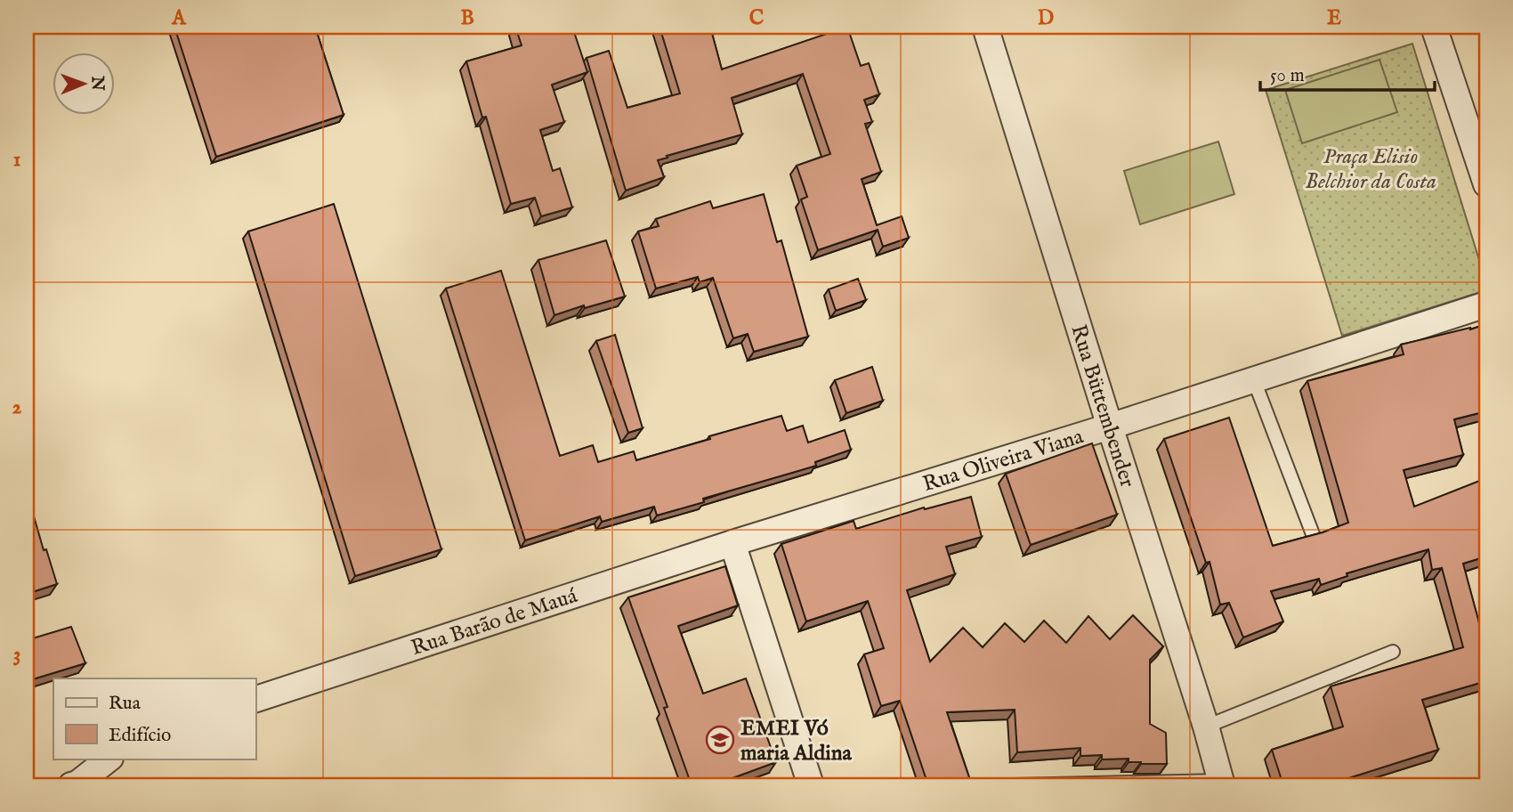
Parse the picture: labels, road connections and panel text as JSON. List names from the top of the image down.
{
  "streets": {
    "street": ["Rua Büttembender", "Rua Oliveira Viana", "Rua Barão de Mauá"]
  },
  "crossings": [
    ["Rua Büttembender", "Rua Oliveira Viana"],
    ["Rua Oliveira Viana", "Rua Barão de Mauá"]
  ],
  "parks": ["Praça Elisio Belchior da Costa"],
  "places": {
    "school or university": ["EMEI Vó maria Aldina"]
  },
  "legend": ["Rua", "Edifício"],
  "scale_bar": "50 m",
  "north": "right",
  "grid": {
    "columns": [
      "A",
      "B",
      "C",
      "D",
      "E"
    ],
    "rows": ["1", "2", "3"]
  }
}
